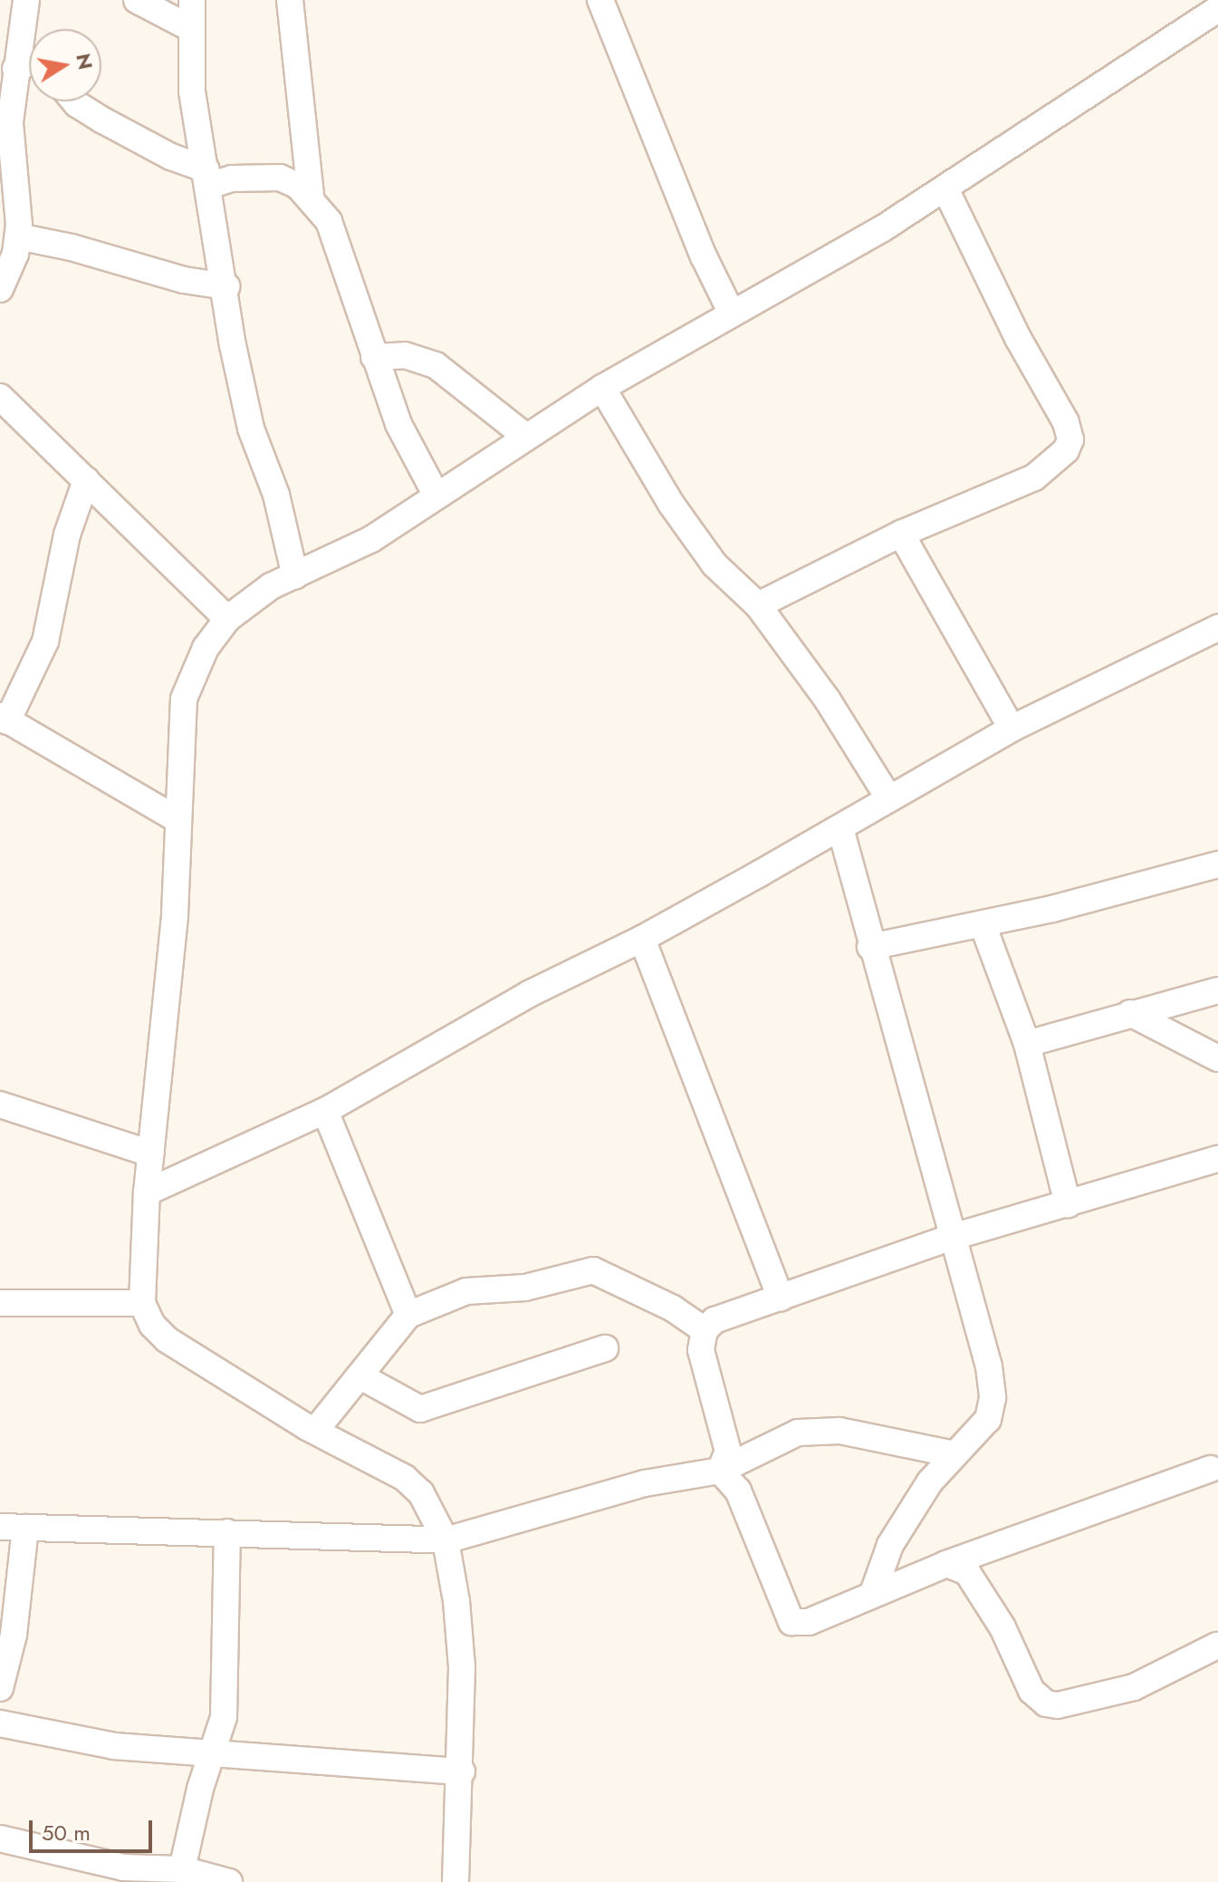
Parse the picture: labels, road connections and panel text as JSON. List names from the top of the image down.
{
  "scale_bar": "50 m",
  "north": "right"
}
